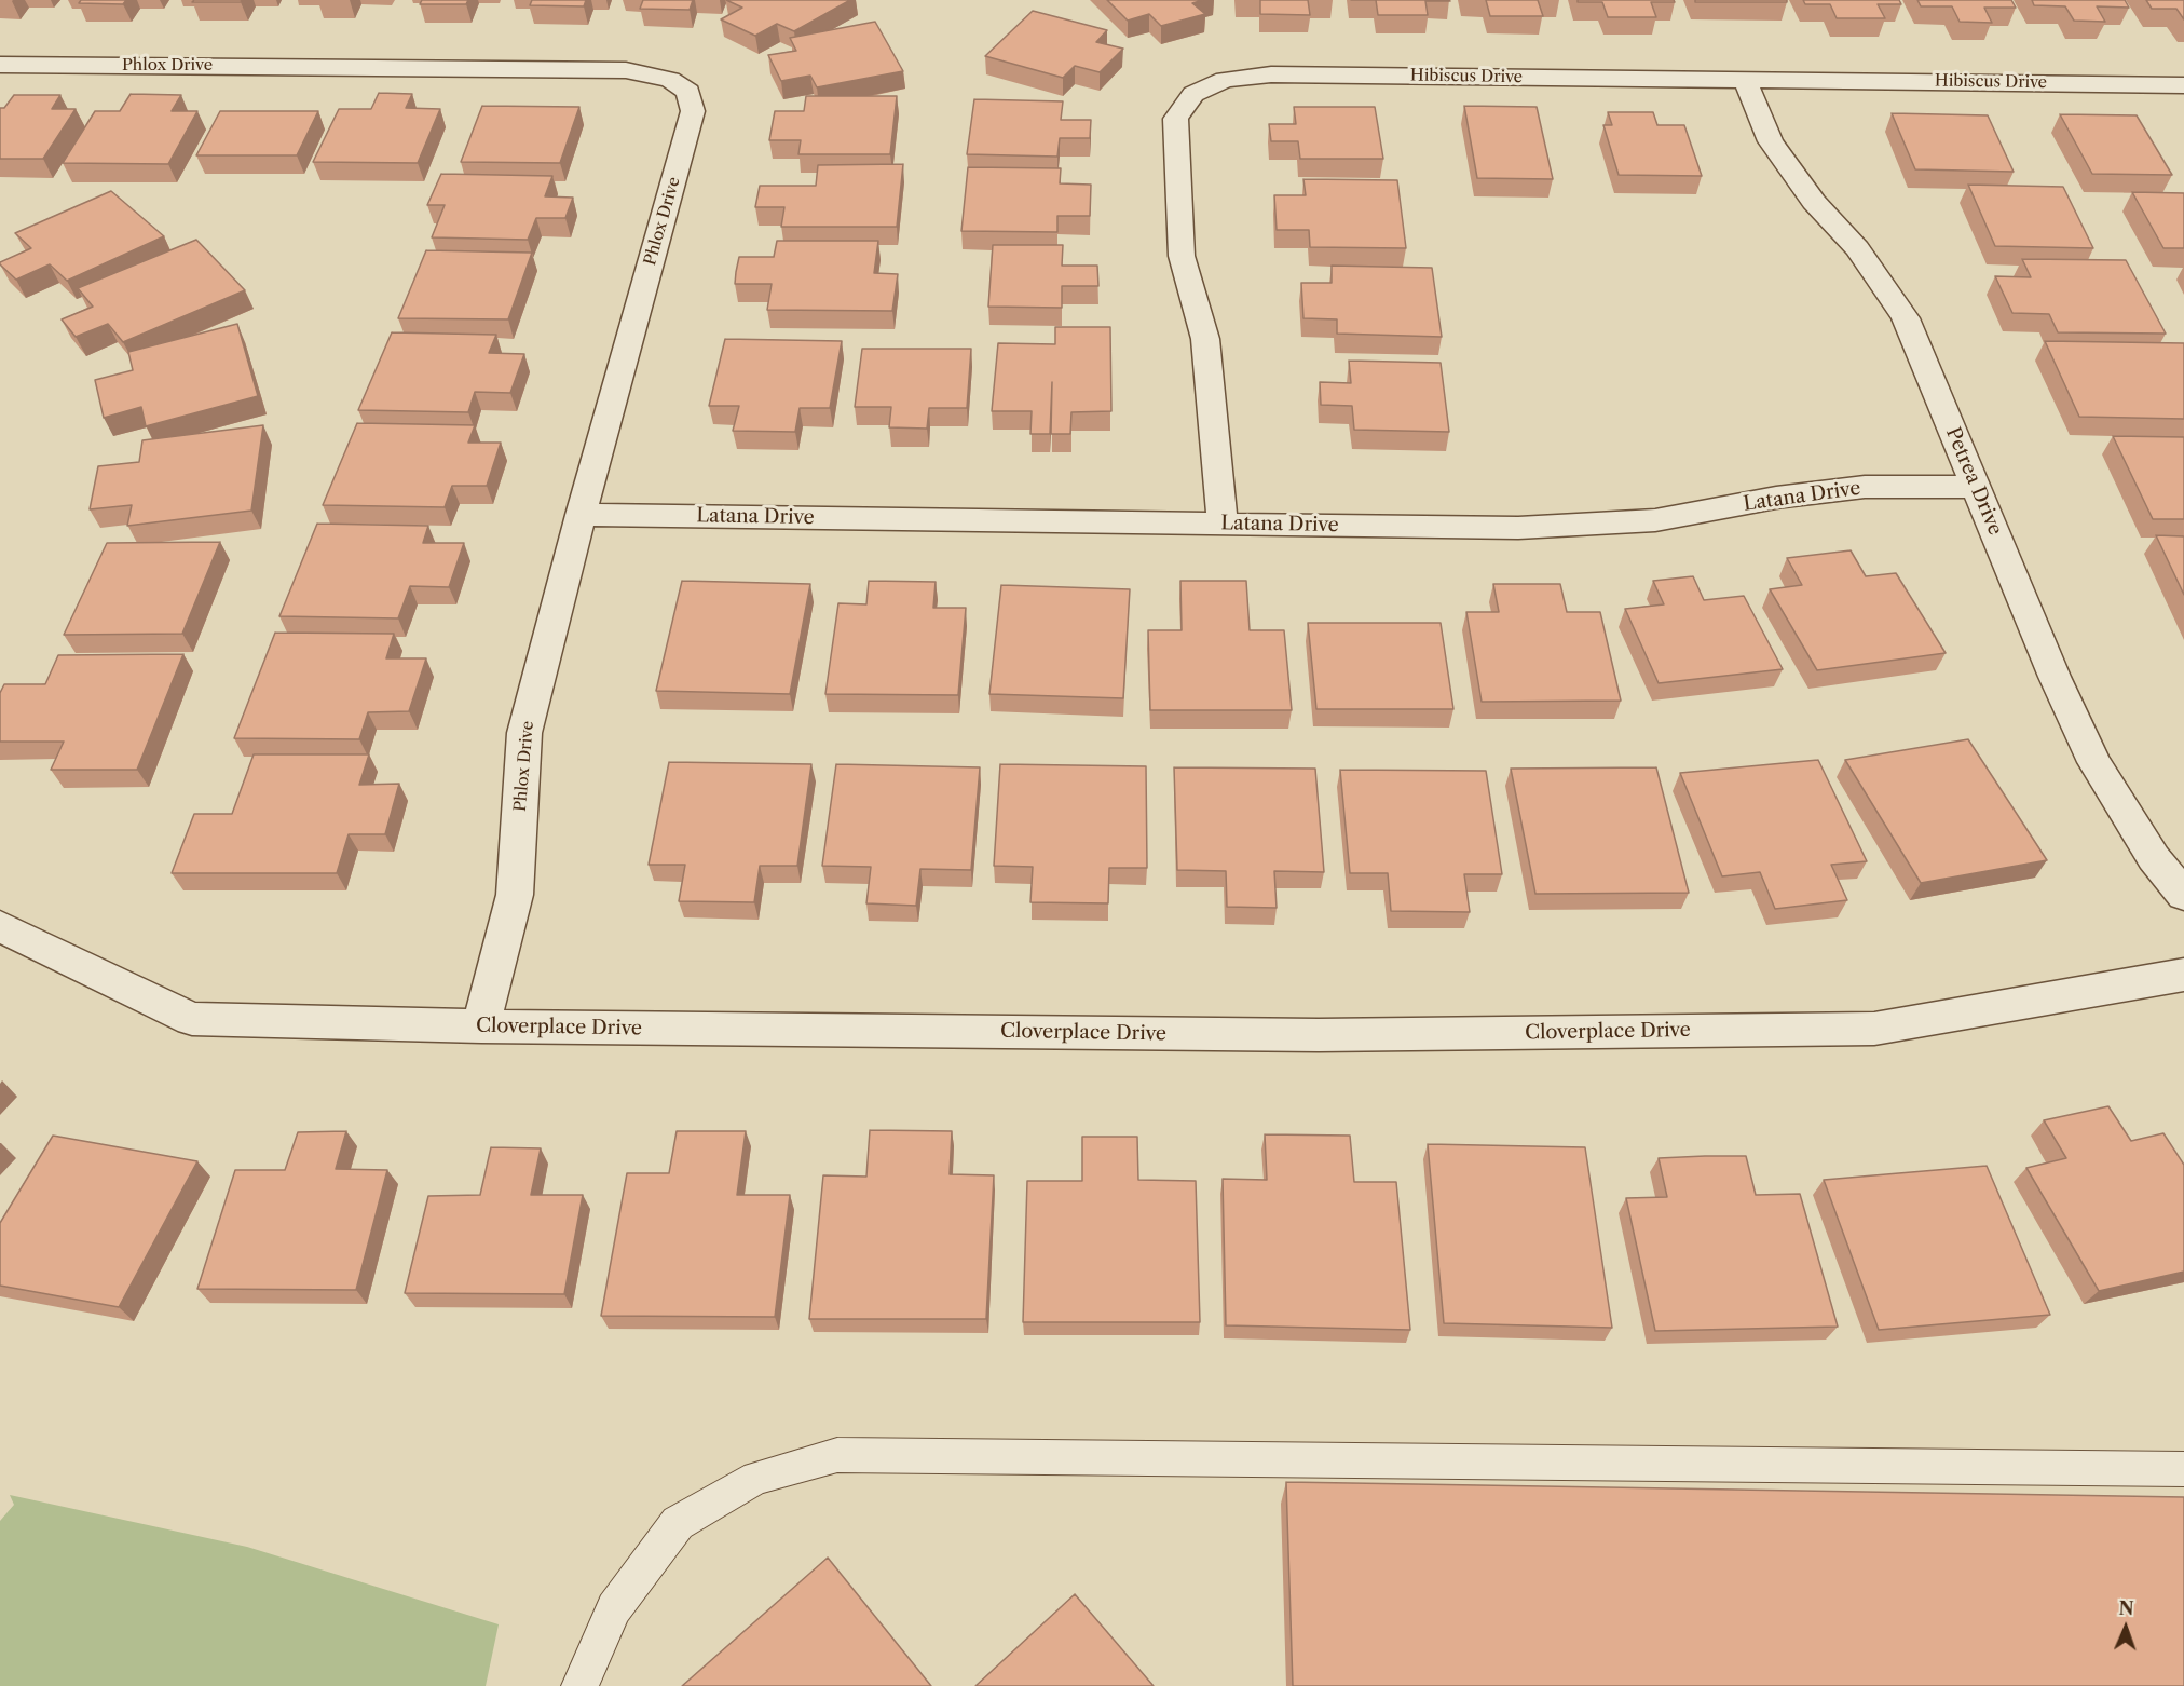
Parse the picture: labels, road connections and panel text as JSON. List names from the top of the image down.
{
  "streets": {
    "street": [
      "Phlox Drive",
      "Hibiscus Drive",
      "Petrea Drive",
      "Latana Drive",
      "Cloverplace Drive"
    ]
  },
  "crossings": [
    ["Phlox Drive", "Latana Drive"],
    ["Phlox Drive", "Cloverplace Drive"],
    ["Hibiscus Drive", "Petrea Drive"],
    ["Hibiscus Drive", "Latana Drive"],
    ["Petrea Drive", "Latana Drive"]
  ],
  "north": "top"
}
